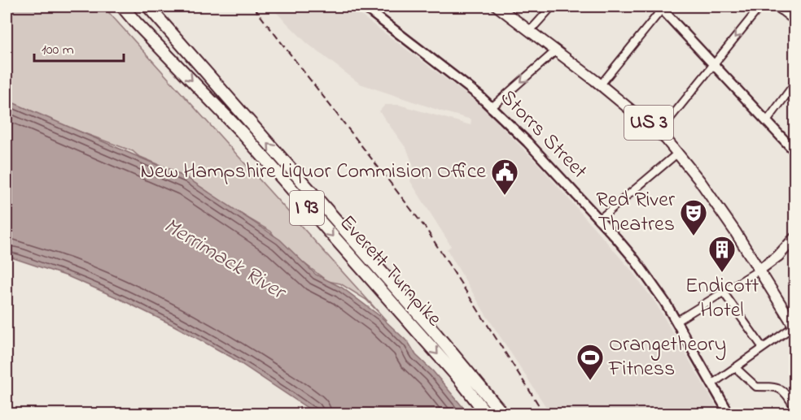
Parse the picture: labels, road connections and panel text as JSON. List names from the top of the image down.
{
  "streets": {
    "highway": ["I 93", "Everett Turnpike"],
    "main road": ["US 3"],
    "street": ["Storrs Street"]
  },
  "water": ["Merrimack River"],
  "places": {
    "public building": ["New Hampshire Liquor Commision Office"],
    "theatre": ["Red River Theatres"],
    "building": ["Endicott Hotel"],
    "sports": ["Orangetheory Fitness"]
  },
  "scale_bar": "100 m"
}
